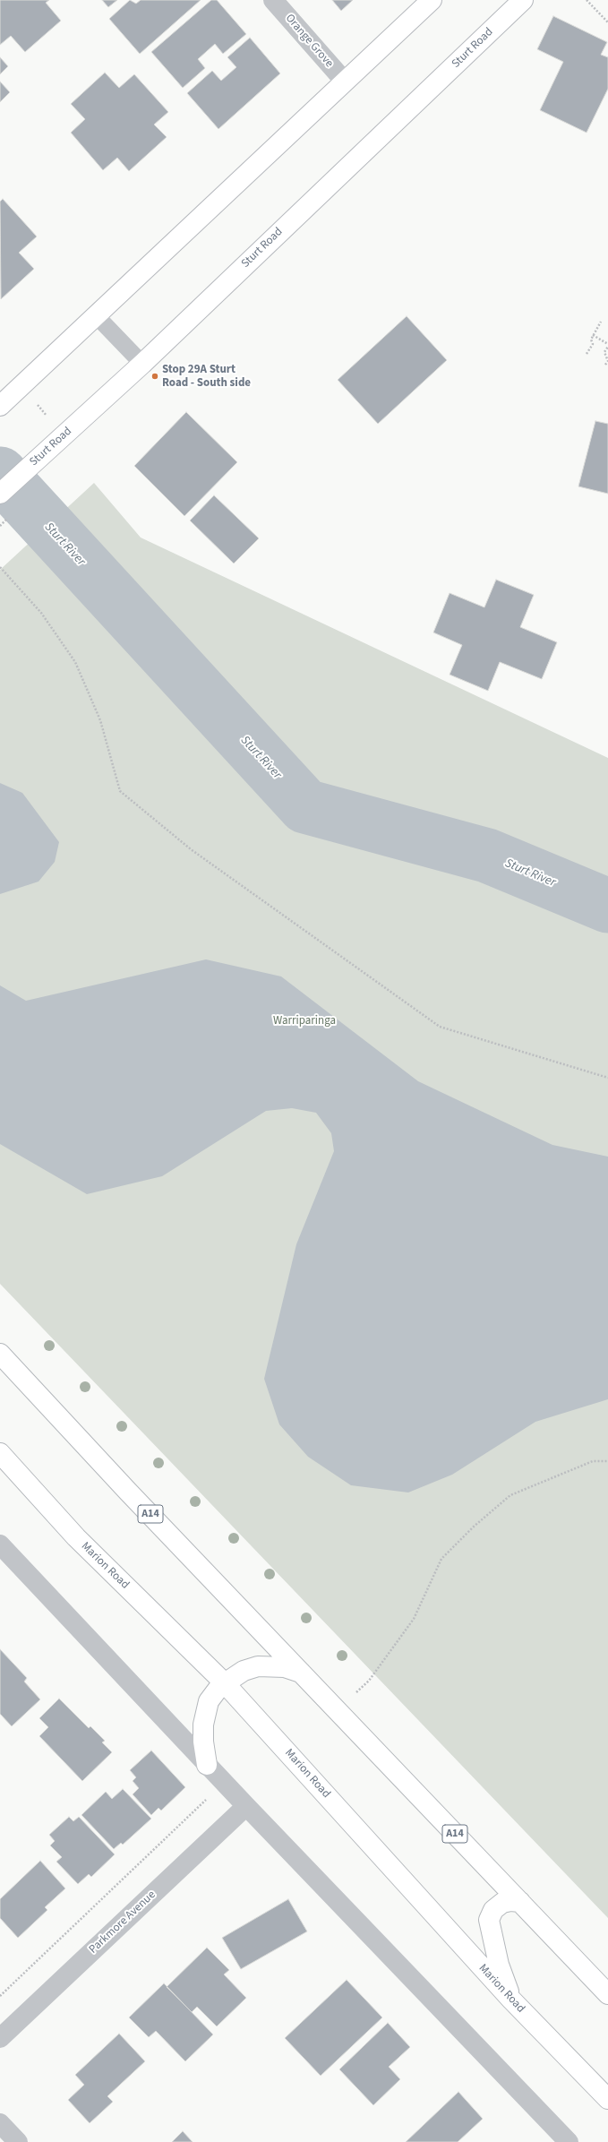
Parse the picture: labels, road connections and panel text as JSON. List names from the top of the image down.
{
  "streets": {
    "main road": ["Sturt Road", "A14", "Marion Road"],
    "street": ["Orange Grove", "Parkmore Avenue"]
  },
  "water": ["Sturt River"],
  "parks": ["Warriparinga"],
  "places": ["Stop 29A Sturt Road - South side"]
}
